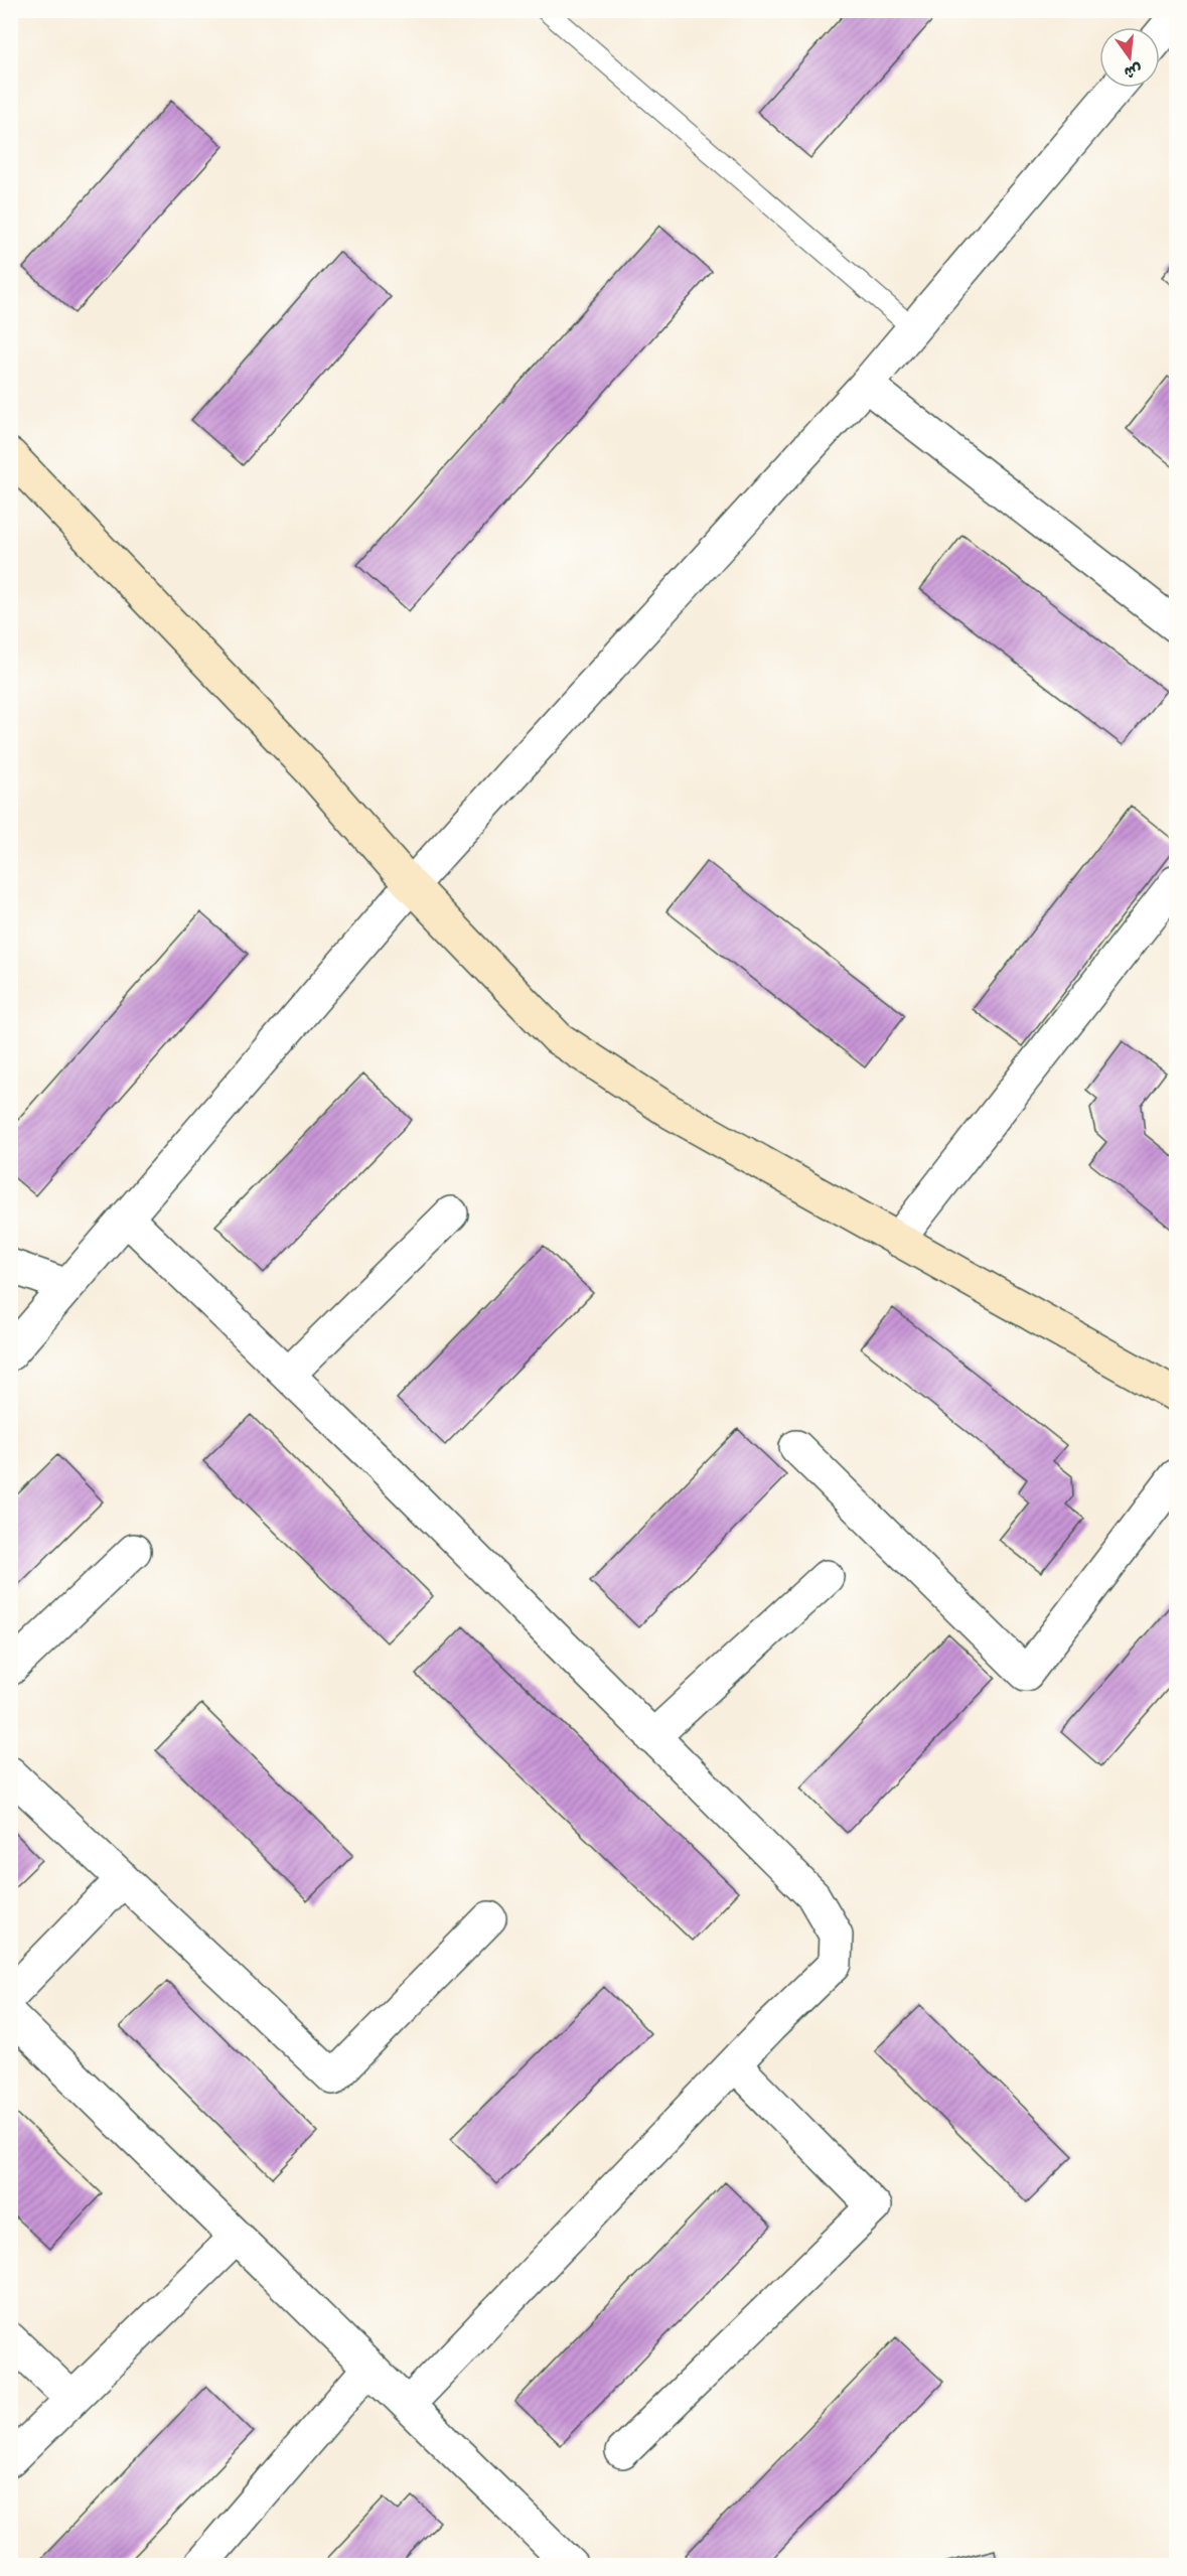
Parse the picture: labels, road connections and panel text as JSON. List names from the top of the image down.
{
  "north": "bottom"
}
